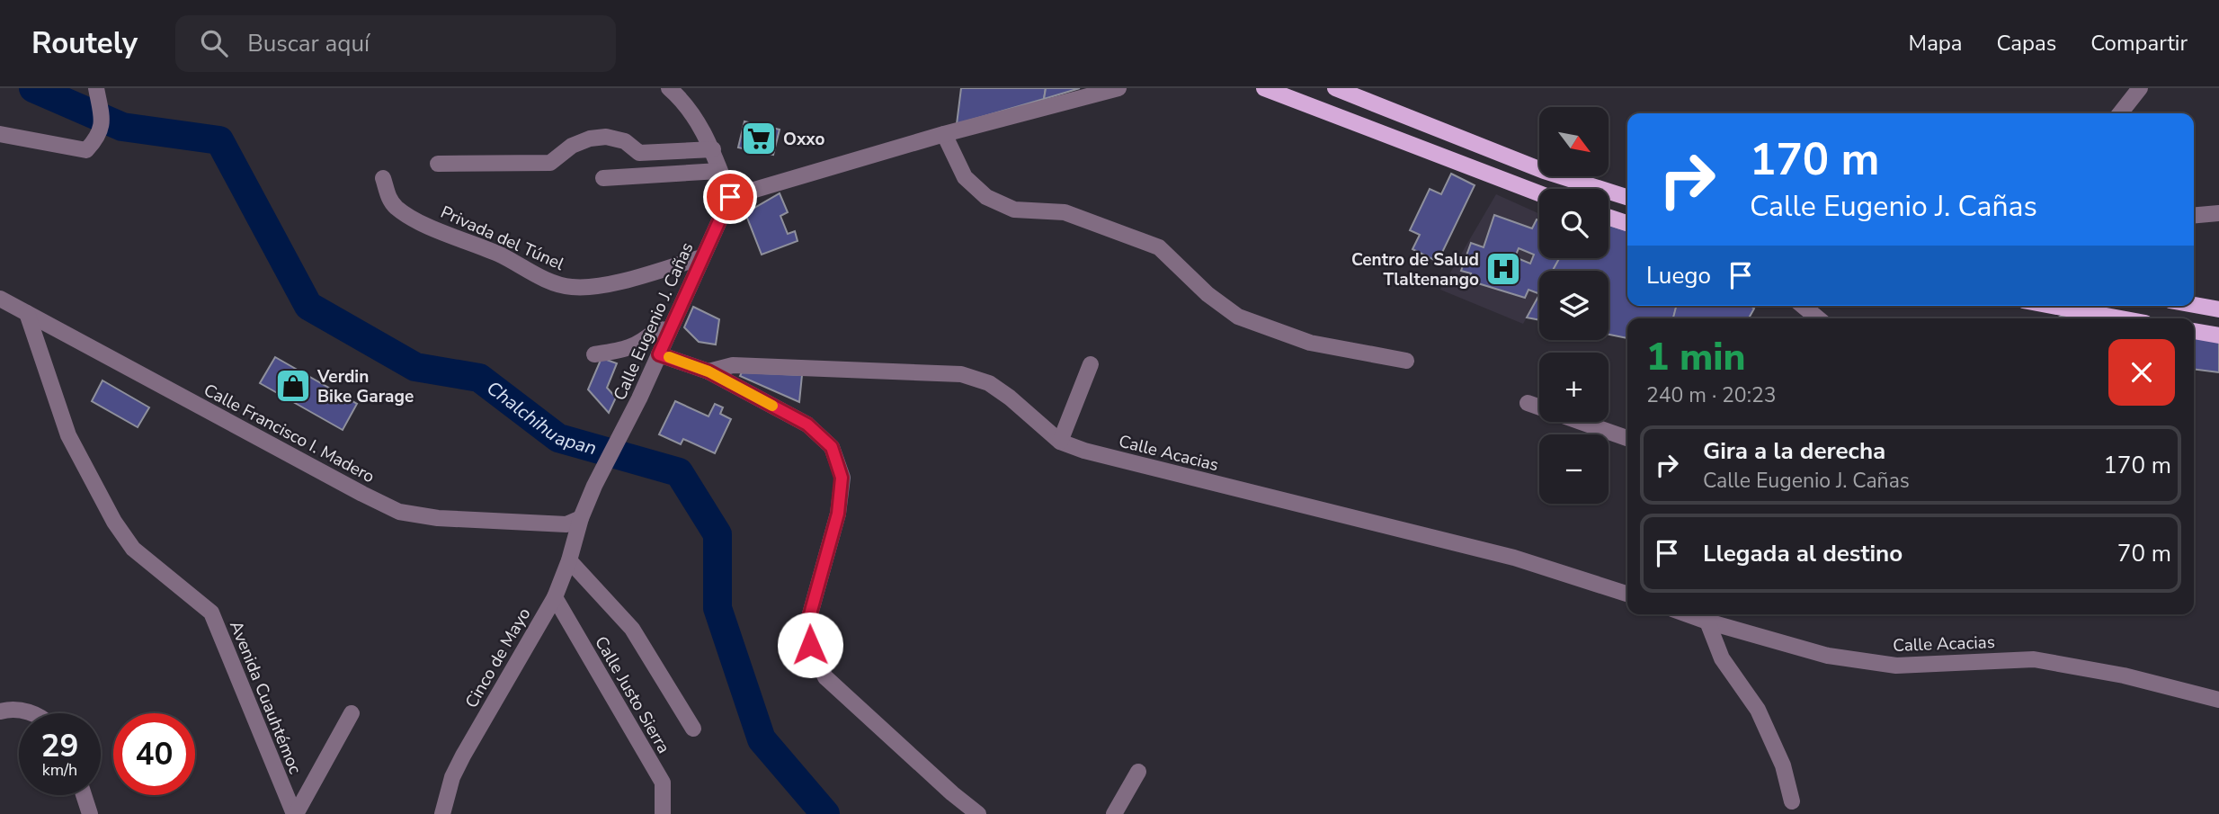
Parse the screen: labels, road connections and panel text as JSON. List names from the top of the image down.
{
  "streets": {
    "street": [
      "Privada del Túnel",
      "Calle Eugenio J. Cañas",
      "Calle Francisco I. Madero",
      "Calle Acacias",
      "Cinco de Mayo",
      "Calle Justo Sierra",
      "Avenida Cuauhtémoc"
    ]
  },
  "crossings": [
    ["Privada del Túnel", "Calle Eugenio J. Cañas"],
    ["Calle Eugenio J. Cañas", "Calle Francisco I. Madero"],
    ["Calle Eugenio J. Cañas", "Cinco de Mayo"],
    ["Calle Francisco I. Madero", "Cinco de Mayo"],
    ["Calle Francisco I. Madero", "Avenida Cuauhtémoc"],
    ["Cinco de Mayo", "Calle Justo Sierra"]
  ],
  "water": ["Chalchihuapan"],
  "places": {
    "supermarket": ["Oxxo"],
    "hospital": ["Centro de Salud Tlaltenango"],
    "shop": ["Verdin Bike Garage"]
  },
  "north": "bottom right",
  "page": {
    "header": "Routely",
    "search": "Buscar aquí",
    "nav": ["Mapa", "Capas", "Compartir"],
    "map_buttons": ["+", "−"],
    "turn": ["170 m", "Calle Eugenio J. Cañas"],
    "then": "Luego",
    "heading": ["1 min", "240 m · 20:23"],
    "list": [
      {
        "name": "Gira a la derecha",
        "note": "Calle Eugenio J. Cañas",
        "value": "170 m"
      },
      {
        "name": "Llegada al destino",
        "value": "70 m"
      }
    ],
    "speed": "29 km/h",
    "limit": "40"
  }
}
